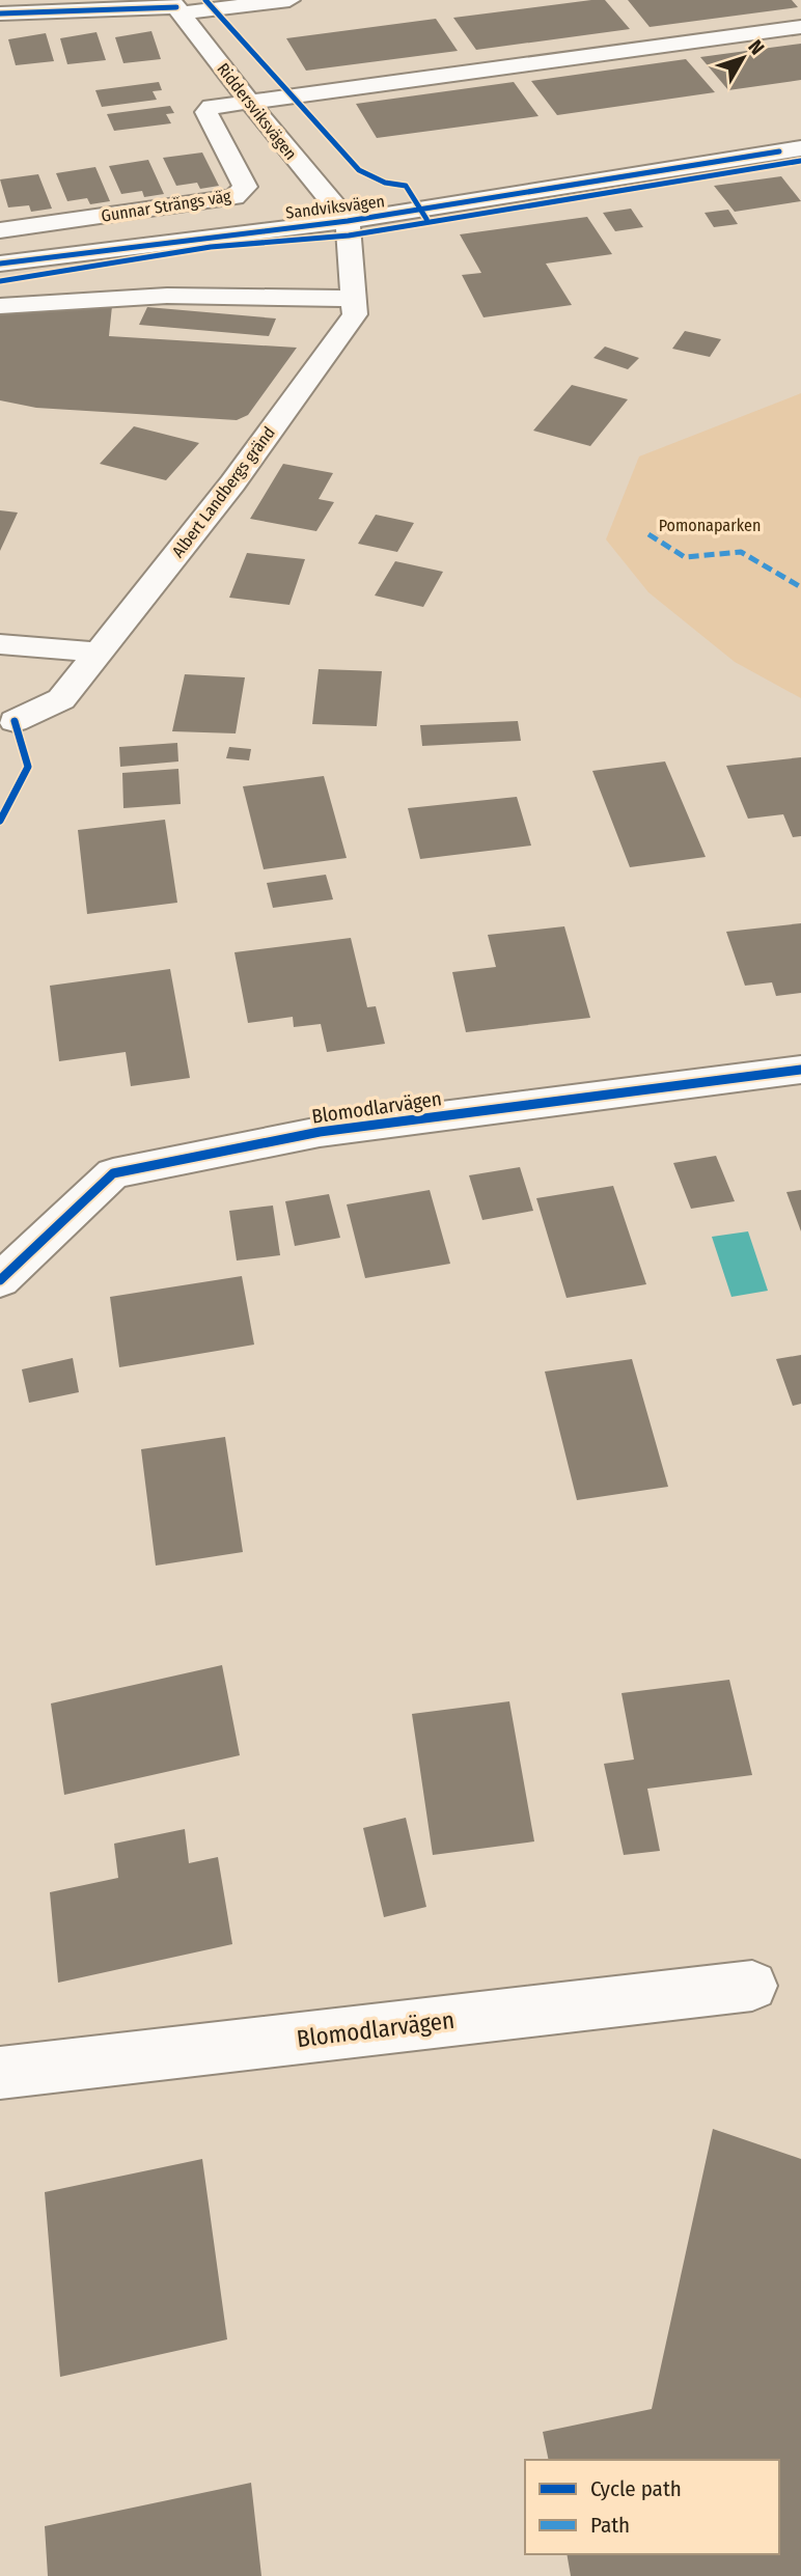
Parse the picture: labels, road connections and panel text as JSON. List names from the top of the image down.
{
  "streets": {
    "street": [
      "Riddersviksvägen",
      "Gunnar Strängs väg",
      "Sandviksvägen",
      "Albert Landbergs gränd",
      "Blomodlarvägen"
    ]
  },
  "crossings": [
    ["Riddersviksvägen", "Gunnar Strängs väg"],
    ["Riddersviksvägen", "Sandviksvägen"],
    ["Riddersviksvägen", "Albert Landbergs gränd"],
    ["Sandviksvägen", "Albert Landbergs gränd"]
  ],
  "parks": ["Pomonaparken"],
  "legend": ["Cycle path", "Path"],
  "north": "top right"
}
